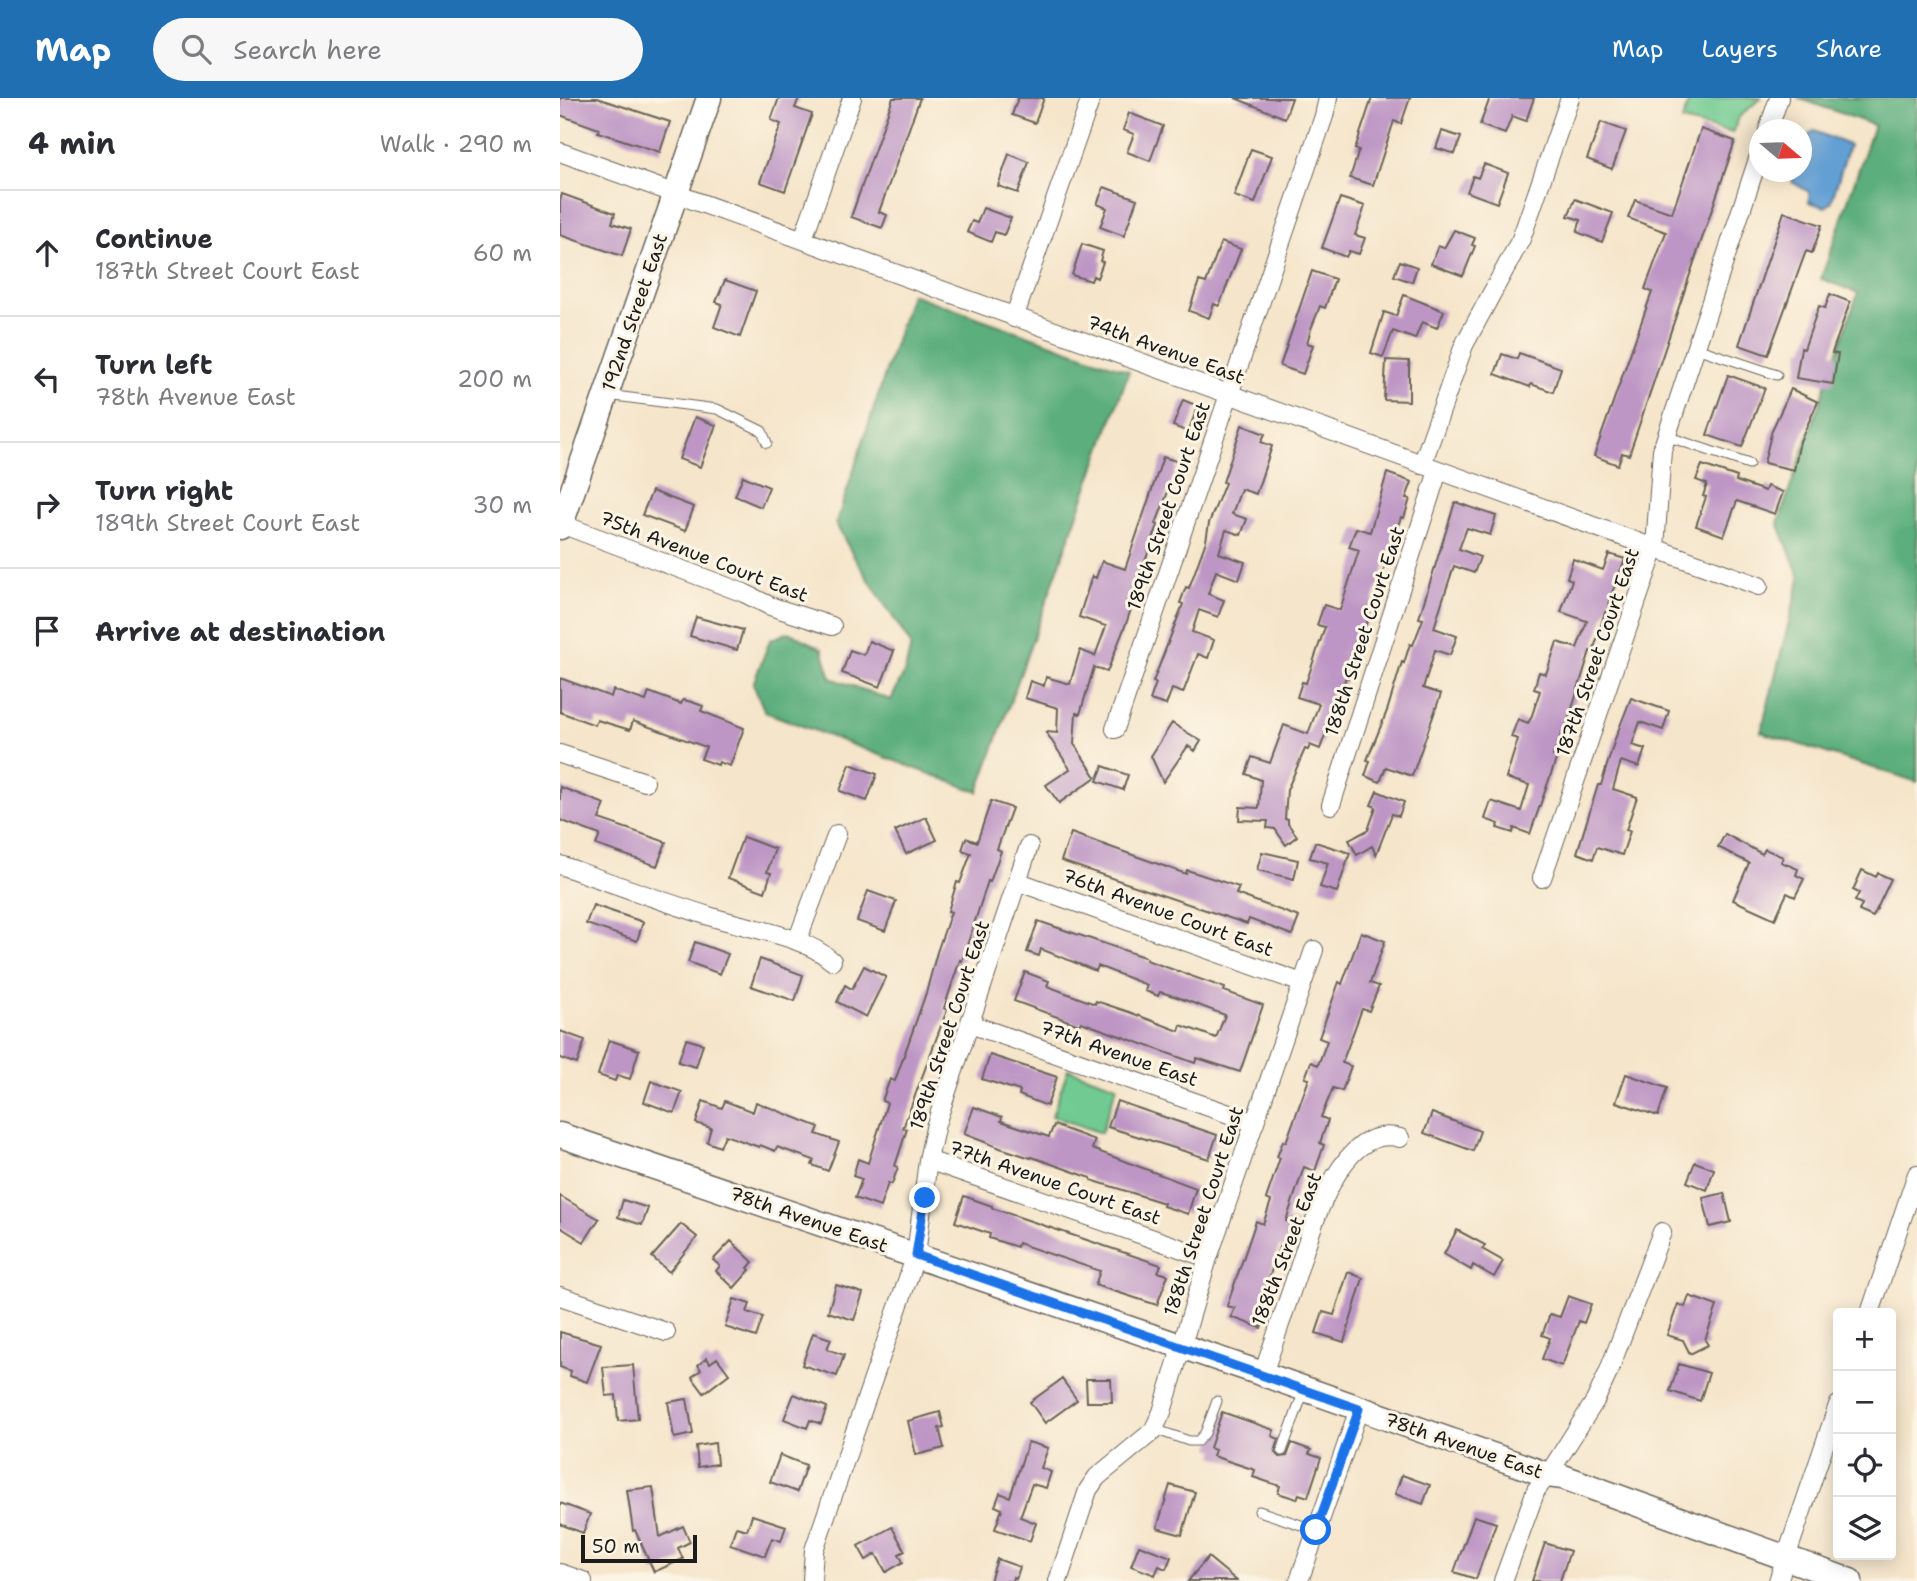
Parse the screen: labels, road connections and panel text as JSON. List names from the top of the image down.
{
  "streets": {
    "street": [
      "192nd Street East",
      "74th Avenue East",
      "189th Street Court East",
      "75th Avenue Court East",
      "188th Street Court East",
      "187th Street Court East",
      "76th Avenue Court East",
      "77th Avenue East",
      "77th Avenue Court East",
      "78th Avenue East",
      "188th Street East"
    ]
  },
  "crossings": [
    ["192nd Street East", "74th Avenue East"],
    ["192nd Street East", "75th Avenue Court East"],
    ["74th Avenue East", "189th Street Court East"],
    ["74th Avenue East", "188th Street Court East"],
    ["74th Avenue East", "187th Street Court East"],
    ["189th Street Court East", "76th Avenue Court East"],
    ["189th Street Court East", "77th Avenue East"],
    ["189th Street Court East", "77th Avenue Court East"],
    ["189th Street Court East", "78th Avenue East"],
    ["188th Street Court East", "76th Avenue Court East"],
    ["188th Street Court East", "77th Avenue East"],
    ["188th Street Court East", "77th Avenue Court East"],
    ["188th Street Court East", "78th Avenue East"],
    ["78th Avenue East", "188th Street East"]
  ],
  "scale_bar": "50 m",
  "north": "right",
  "page": {
    "header": "Map",
    "search": "Search here",
    "nav": ["Map", "Layers", "Share"],
    "heading": ["4 min", "Walk · 290 m"],
    "list": [
      ["Continue", "187th Street Court East", "60 m"],
      ["Turn left", "78th Avenue East", "200 m"],
      ["Turn right", "189th Street Court East", "30 m"],
      "Arrive at destination"
    ],
    "map_buttons": ["+", "−"],
    "scale": "50 m"
  }
}
